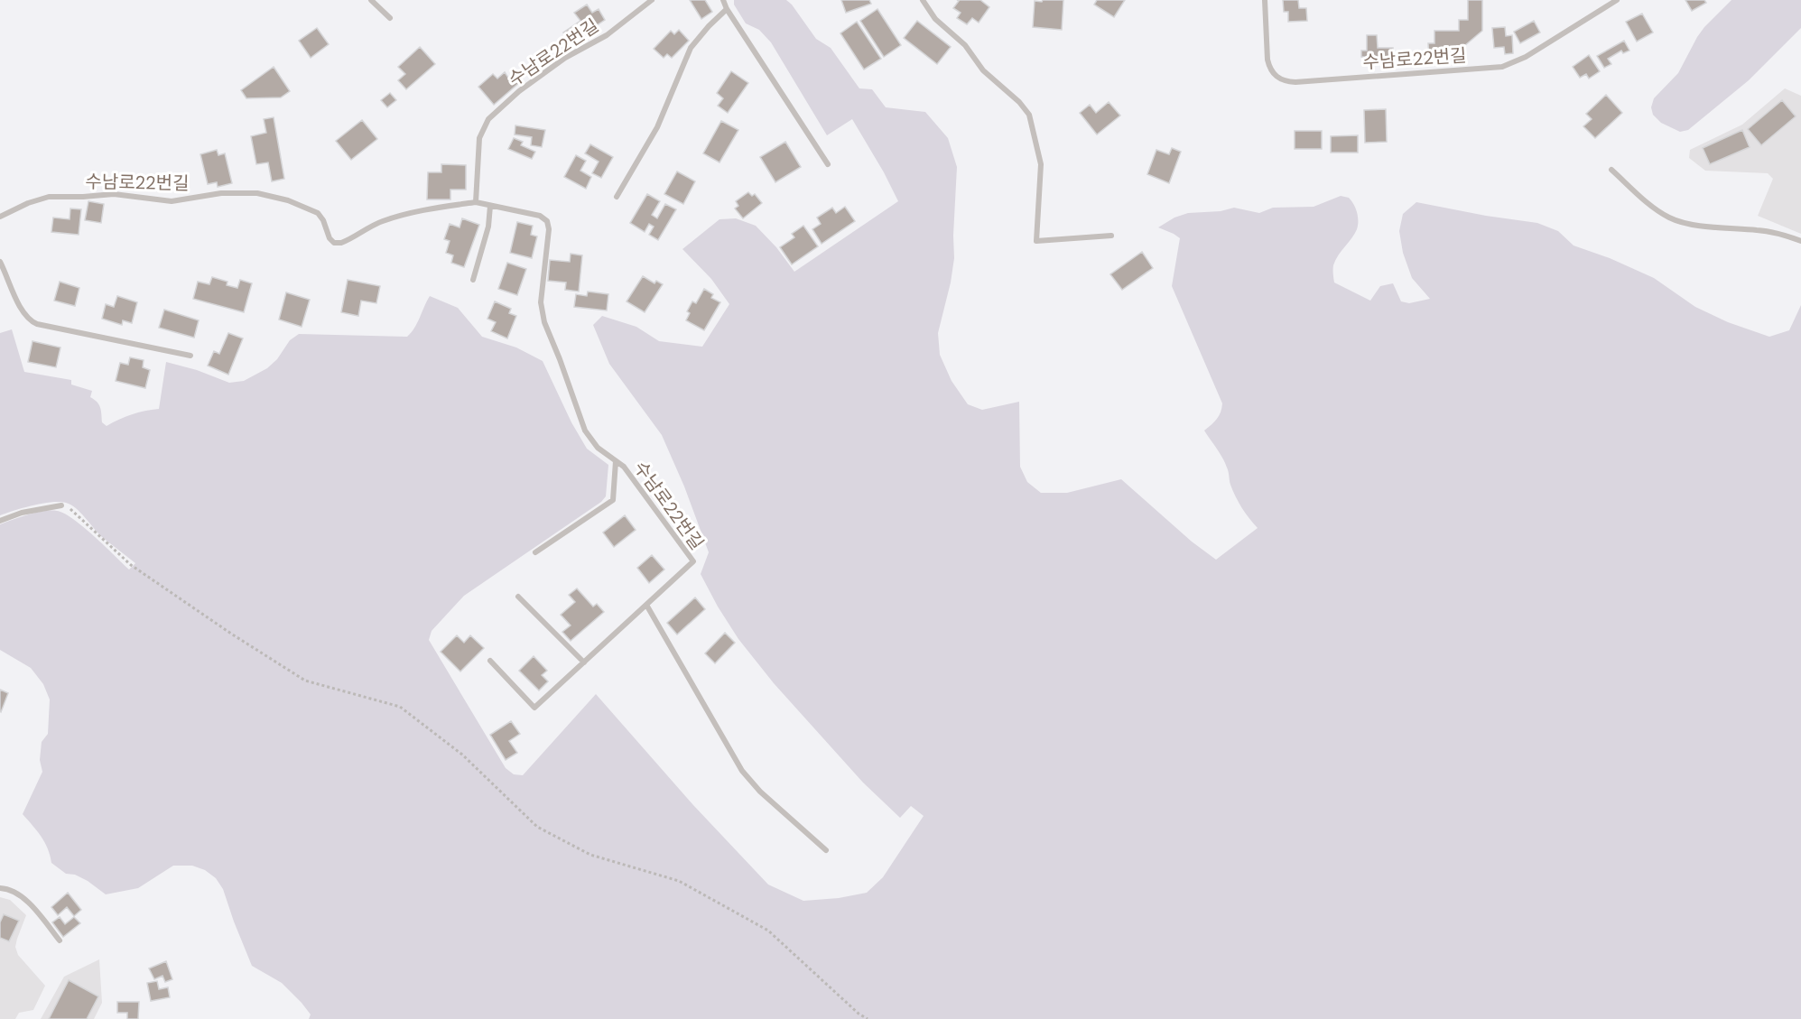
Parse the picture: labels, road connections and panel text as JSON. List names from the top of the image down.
{
  "streets": {
    "lane": ["수남로22번길"]
  }
}
